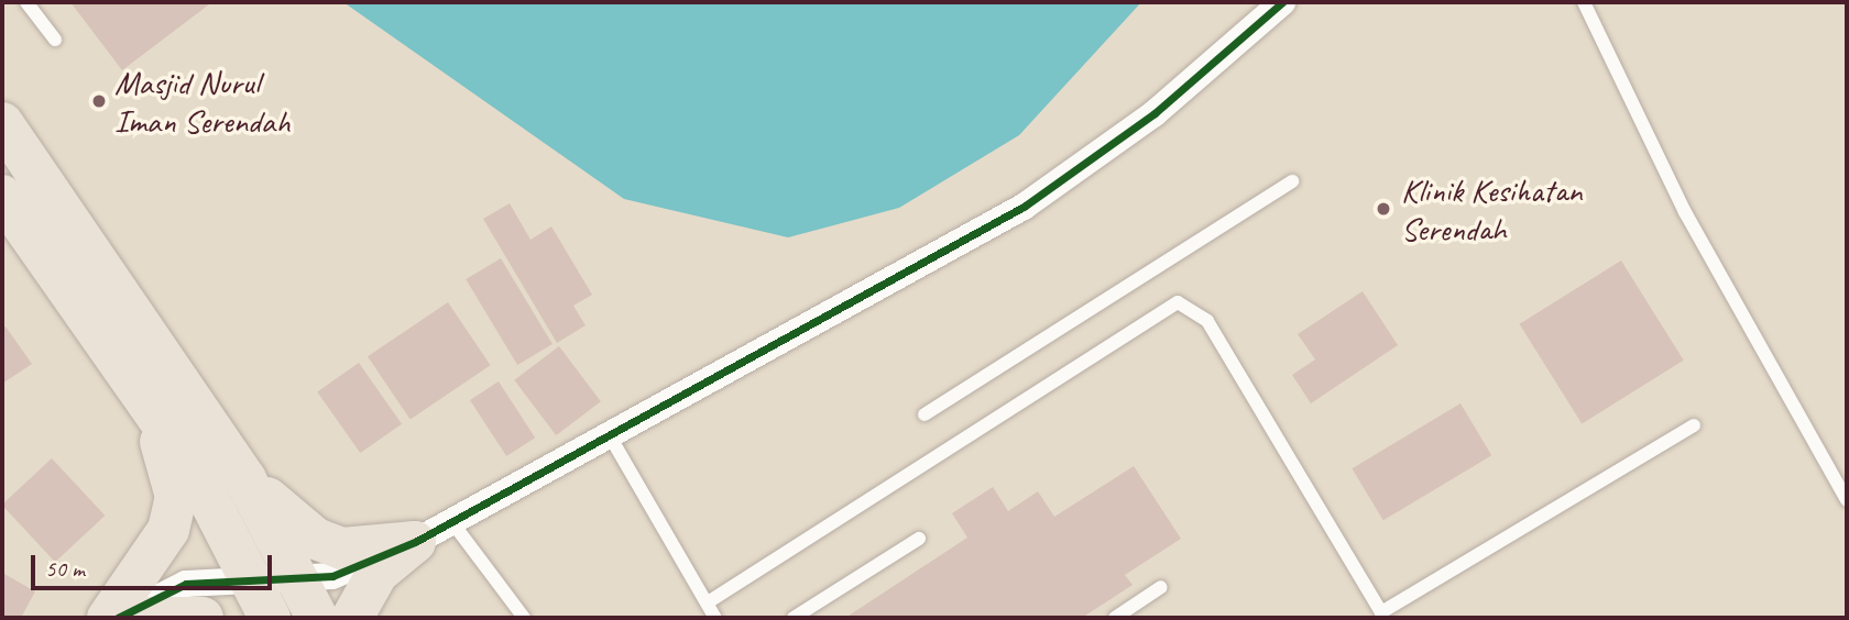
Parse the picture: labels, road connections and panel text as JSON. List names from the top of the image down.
{
  "places": ["Masjid Nurul Iman Serendah", "Klinik Kesihatan Serendah"],
  "scale_bar": "50 m"
}
